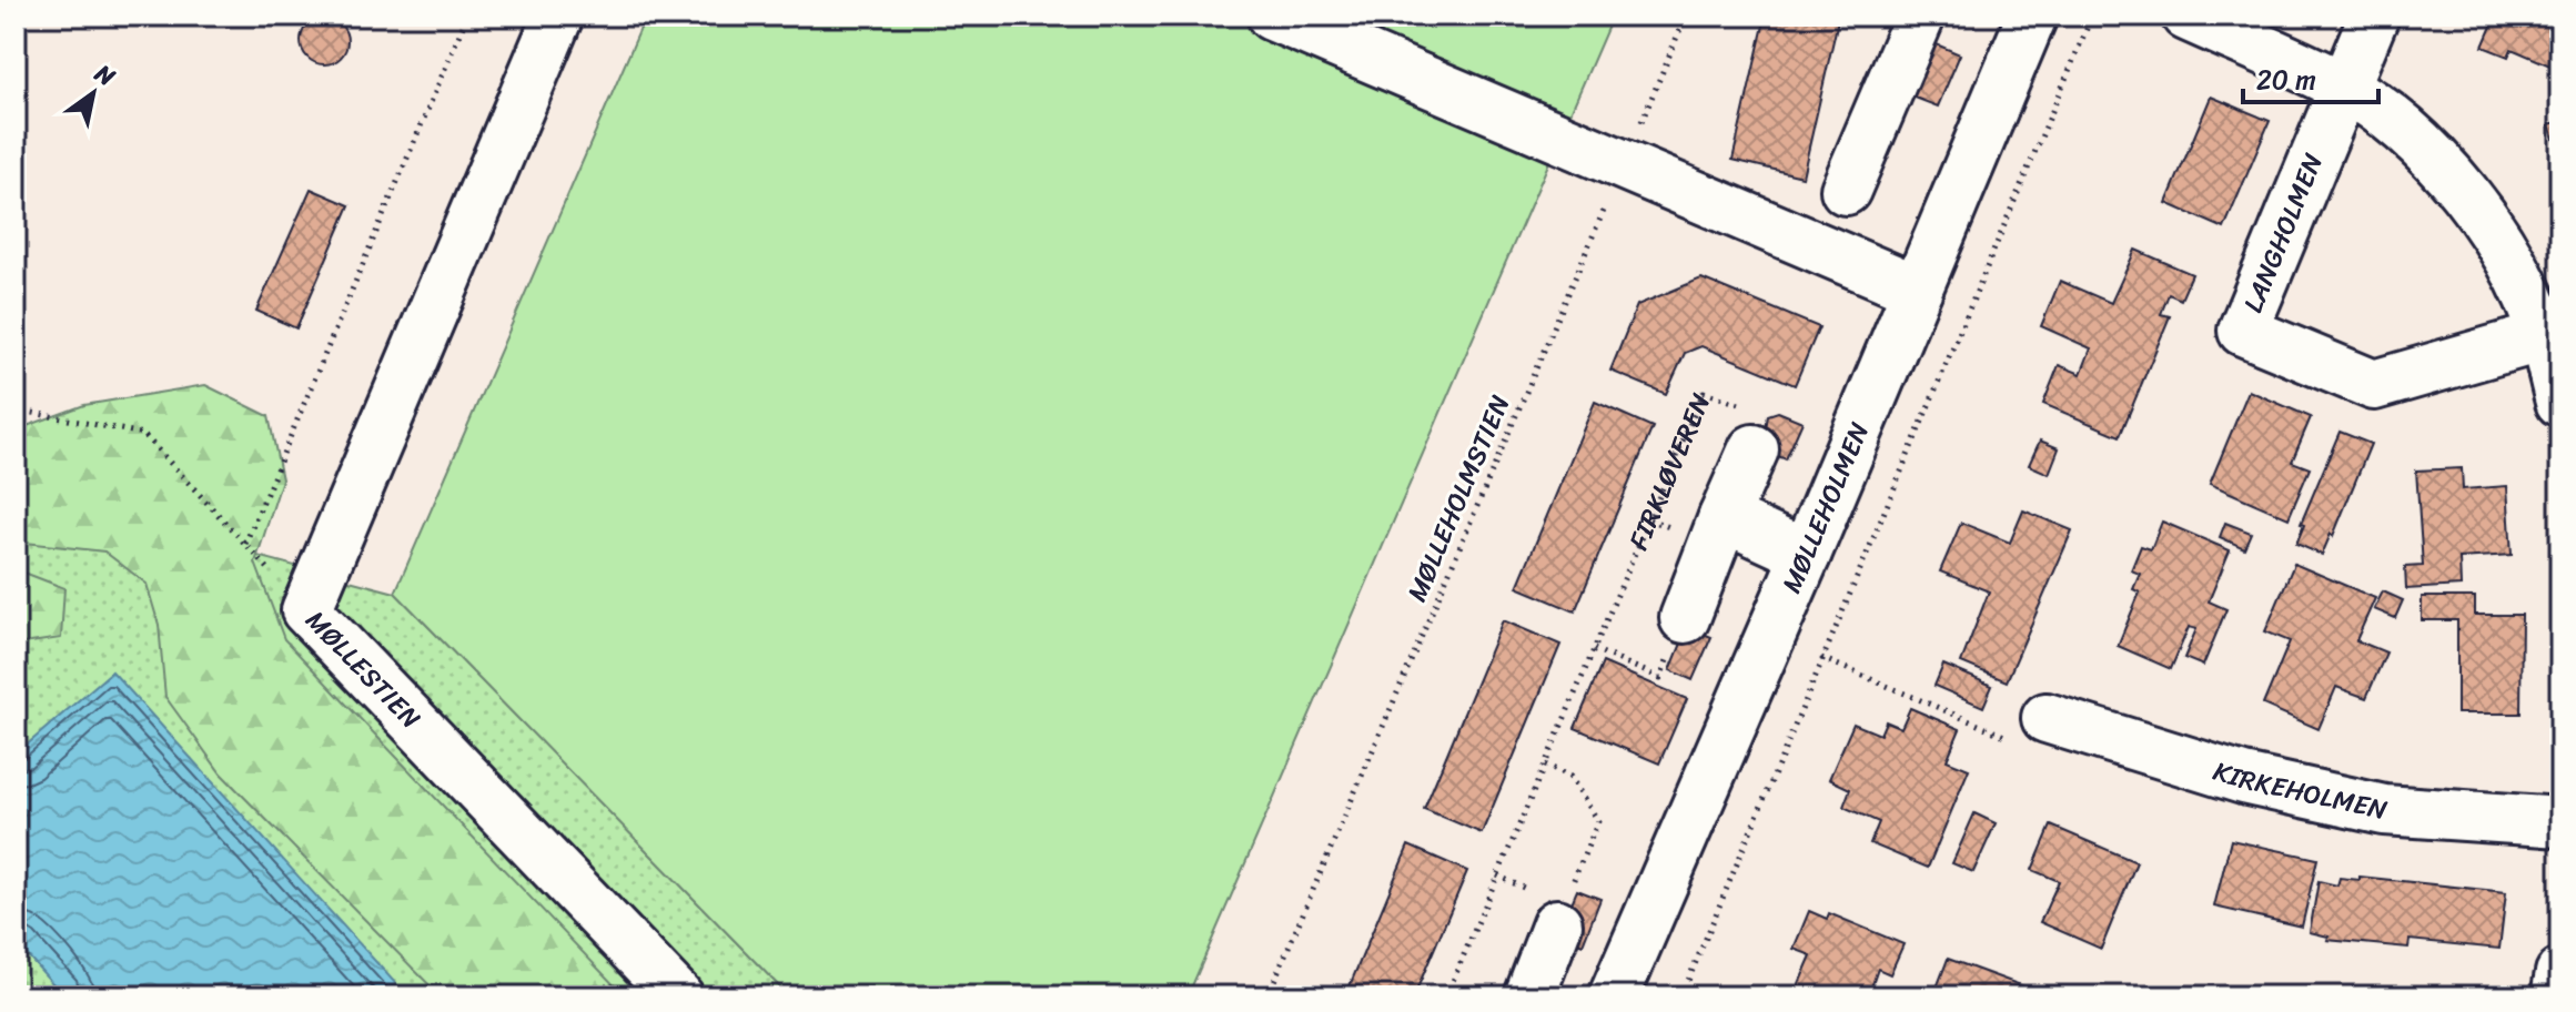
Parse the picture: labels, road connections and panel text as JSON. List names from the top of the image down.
{
  "streets": {
    "street": [
      "LANGHOLMEN",
      "MØLLEHOLMEN",
      "MØLLESTIEN",
      "KIRKEHOLMEN"
    ],
    "path": ["FIRKLØVEREN", "MØLLEHOLMSTIEN"]
  },
  "scale_bar": "20 m",
  "north": "top right"
}
